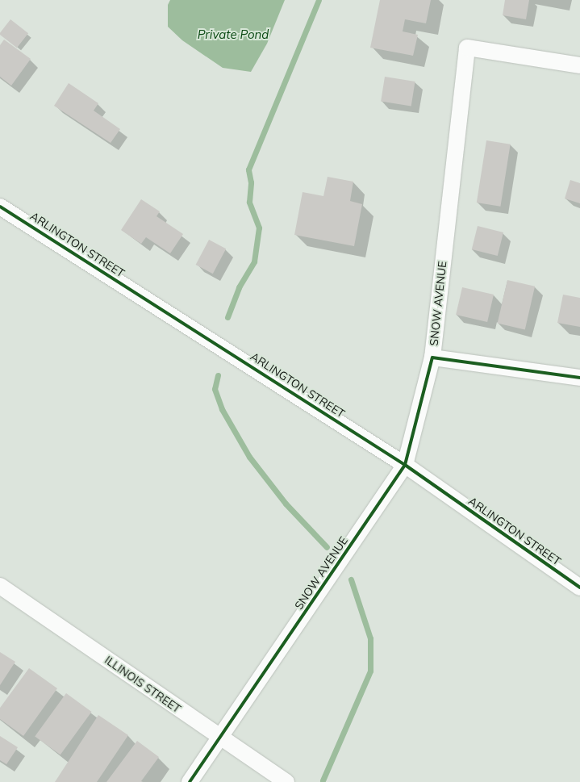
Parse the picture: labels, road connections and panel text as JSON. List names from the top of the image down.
{
  "streets": {
    "street": ["ARLINGTON STREET", "SNOW AVENUE", "ILLINOIS STREET"]
  },
  "crossings": [
    ["ARLINGTON STREET", "SNOW AVENUE"],
    ["SNOW AVENUE", "ILLINOIS STREET"]
  ],
  "water": ["Private Pond"]
}
